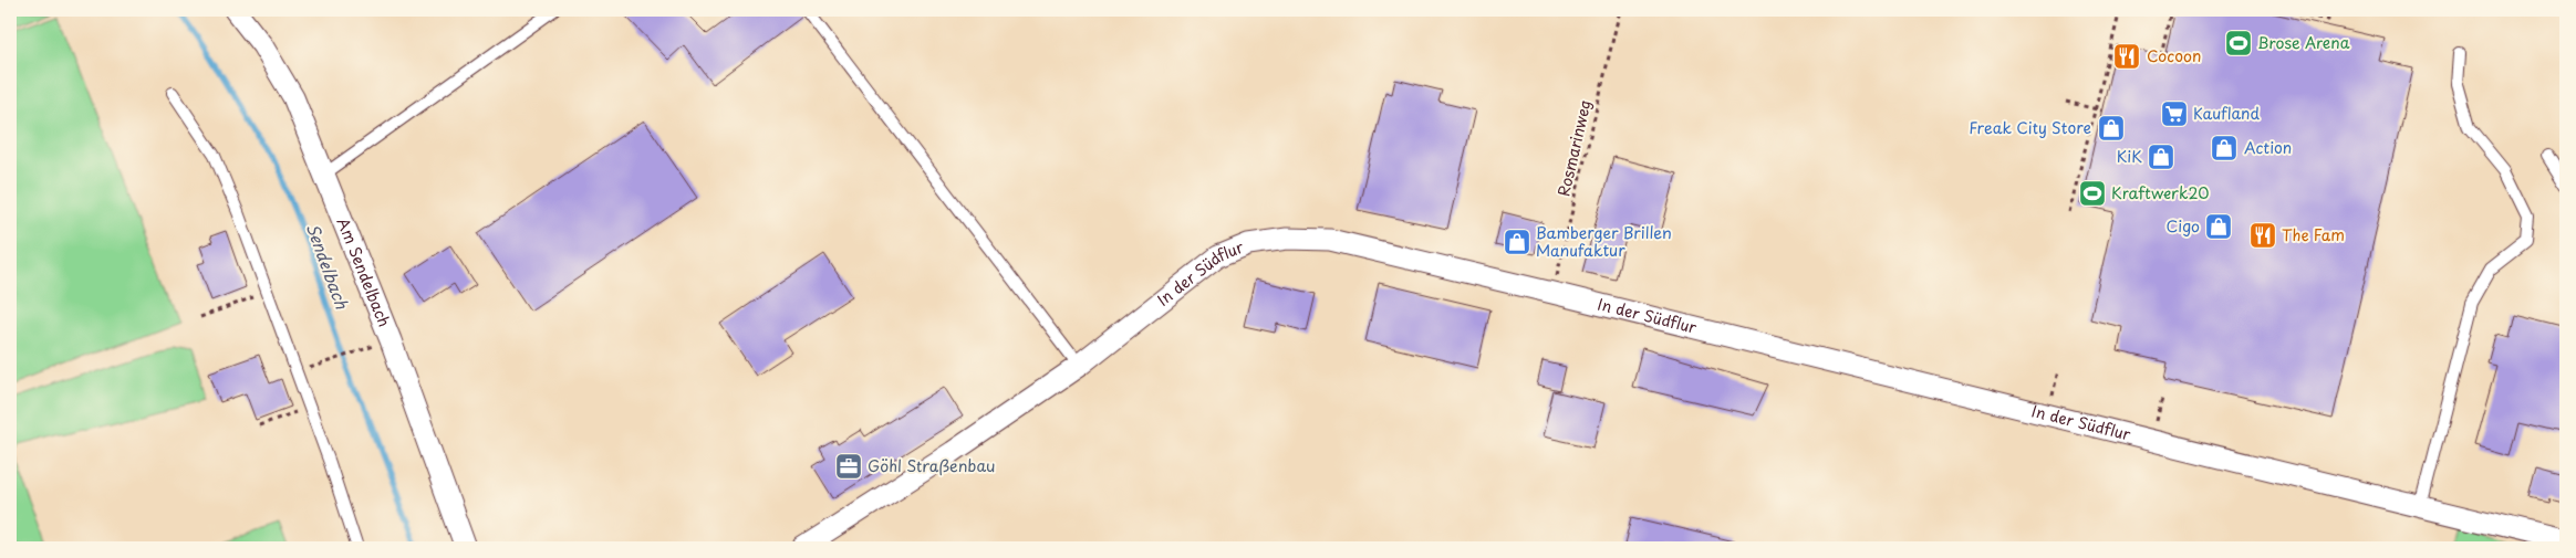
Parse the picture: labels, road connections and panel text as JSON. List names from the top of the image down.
{
  "streets": {
    "street": ["Am Sendelbach", "In der Südflur"],
    "path": ["Rosmarinweg"]
  },
  "crossings": [
    ["Rosmarinweg", "In der Südflur"]
  ],
  "water": ["Sendelbach"],
  "places": {
    "sports": ["Brose Arena", "Kraftwerk20"],
    "restaurant": ["Cocoon", "The Fam"],
    "supermarket": ["Kaufland"],
    "shop": [
      "Freak City Store",
      "Action",
      "KiK",
      "Cigo",
      "Bamberger Brillen Manufaktur"
    ],
    "office": ["Göhl Straßenbau"]
  }
}
